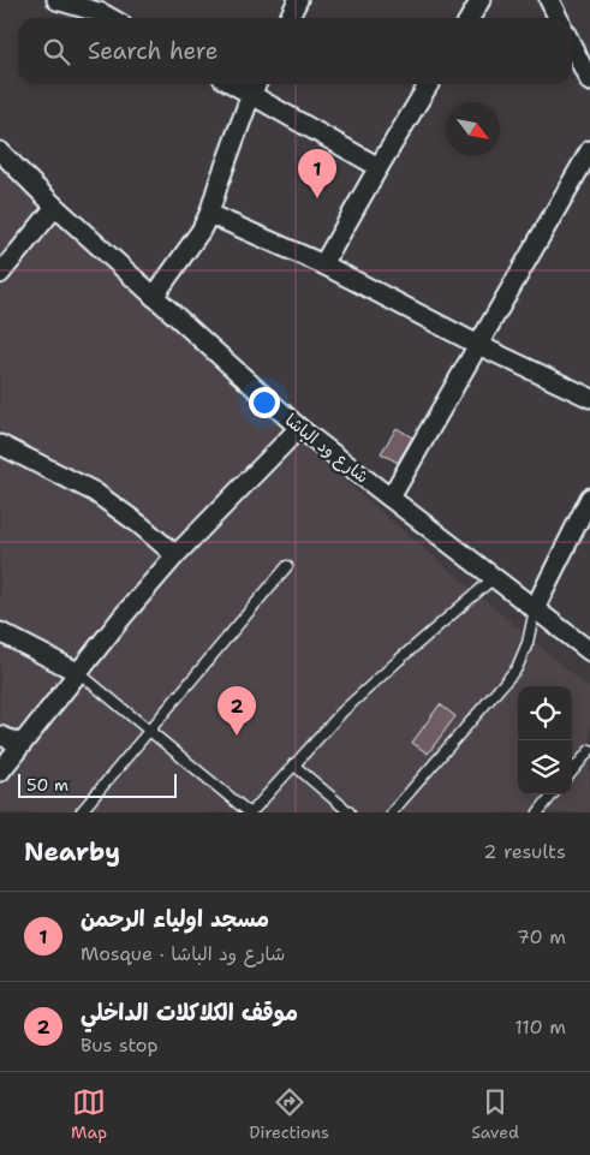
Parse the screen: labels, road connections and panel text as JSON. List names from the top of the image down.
{
  "streets": {
    "street": ["شارع ود الباشا"]
  },
  "scale_bar": "50 m",
  "north": "bottom right",
  "page": {
    "search": "Search here",
    "pins": ["1", "2"],
    "scale": "50 m",
    "heading": ["Nearby", "2 results"],
    "list": [
      {
        "mark": "1",
        "name": "مسجد اولياء الرحمن",
        "note": "Mosque · شارع ود الباشا",
        "value": "70 m"
      },
      {
        "mark": "2",
        "name": "موقف الكلاكلات الداخلي",
        "note": "Bus stop",
        "value": "110 m"
      }
    ],
    "nav": ["Map", "Directions", "Saved"]
  }
}
